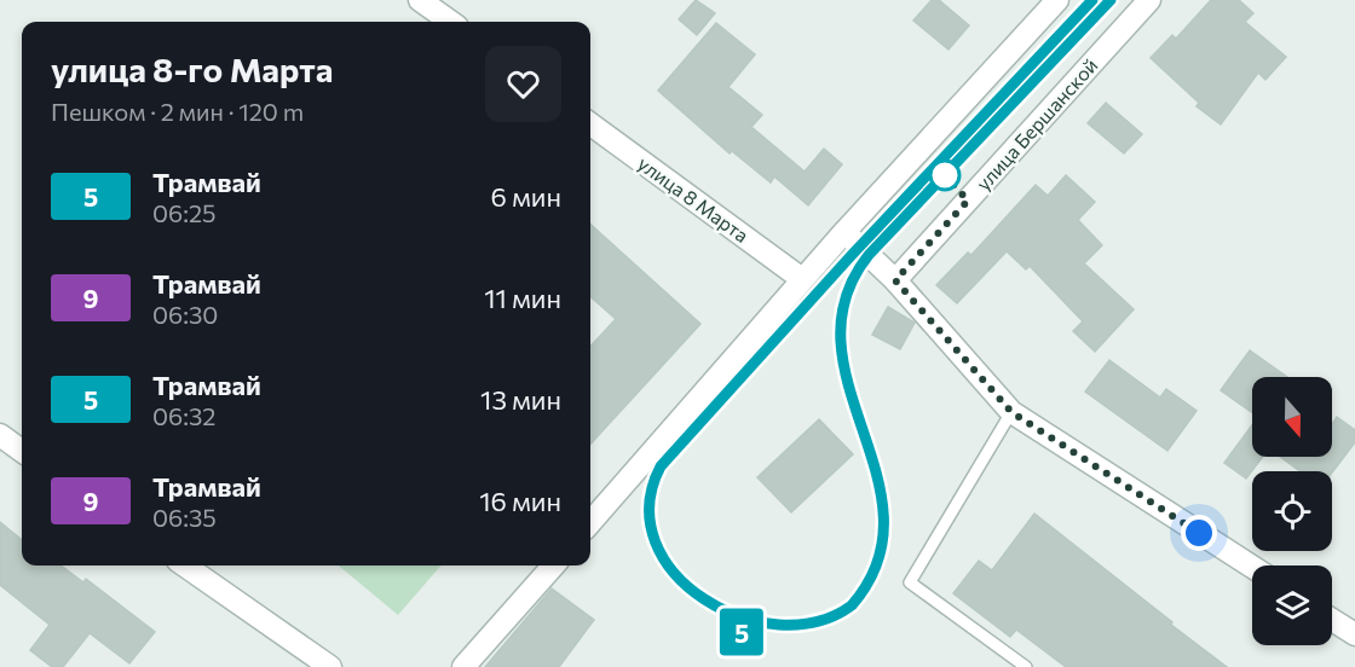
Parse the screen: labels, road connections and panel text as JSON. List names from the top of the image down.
{
  "streets": {
    "street": ["улица Бершанской", "улица 8 Марта"]
  },
  "lines": ["tram line 5"],
  "north": "bottom",
  "page": {
    "on_map": "5",
    "heading": ["улица 8-го Марта", "Пешком · 2 мин · 120 m"],
    "list": [
      {
        "mark": "5",
        "name": "Трамвай",
        "note": "06:25",
        "value": "6 мин"
      },
      {
        "mark": "9",
        "name": "Трамвай",
        "note": "06:30",
        "value": "11 мин"
      },
      {
        "mark": "5",
        "name": "Трамвай",
        "note": "06:32",
        "value": "13 мин"
      },
      {
        "mark": "9",
        "name": "Трамвай",
        "note": "06:35",
        "value": "16 мин"
      }
    ]
  }
}
